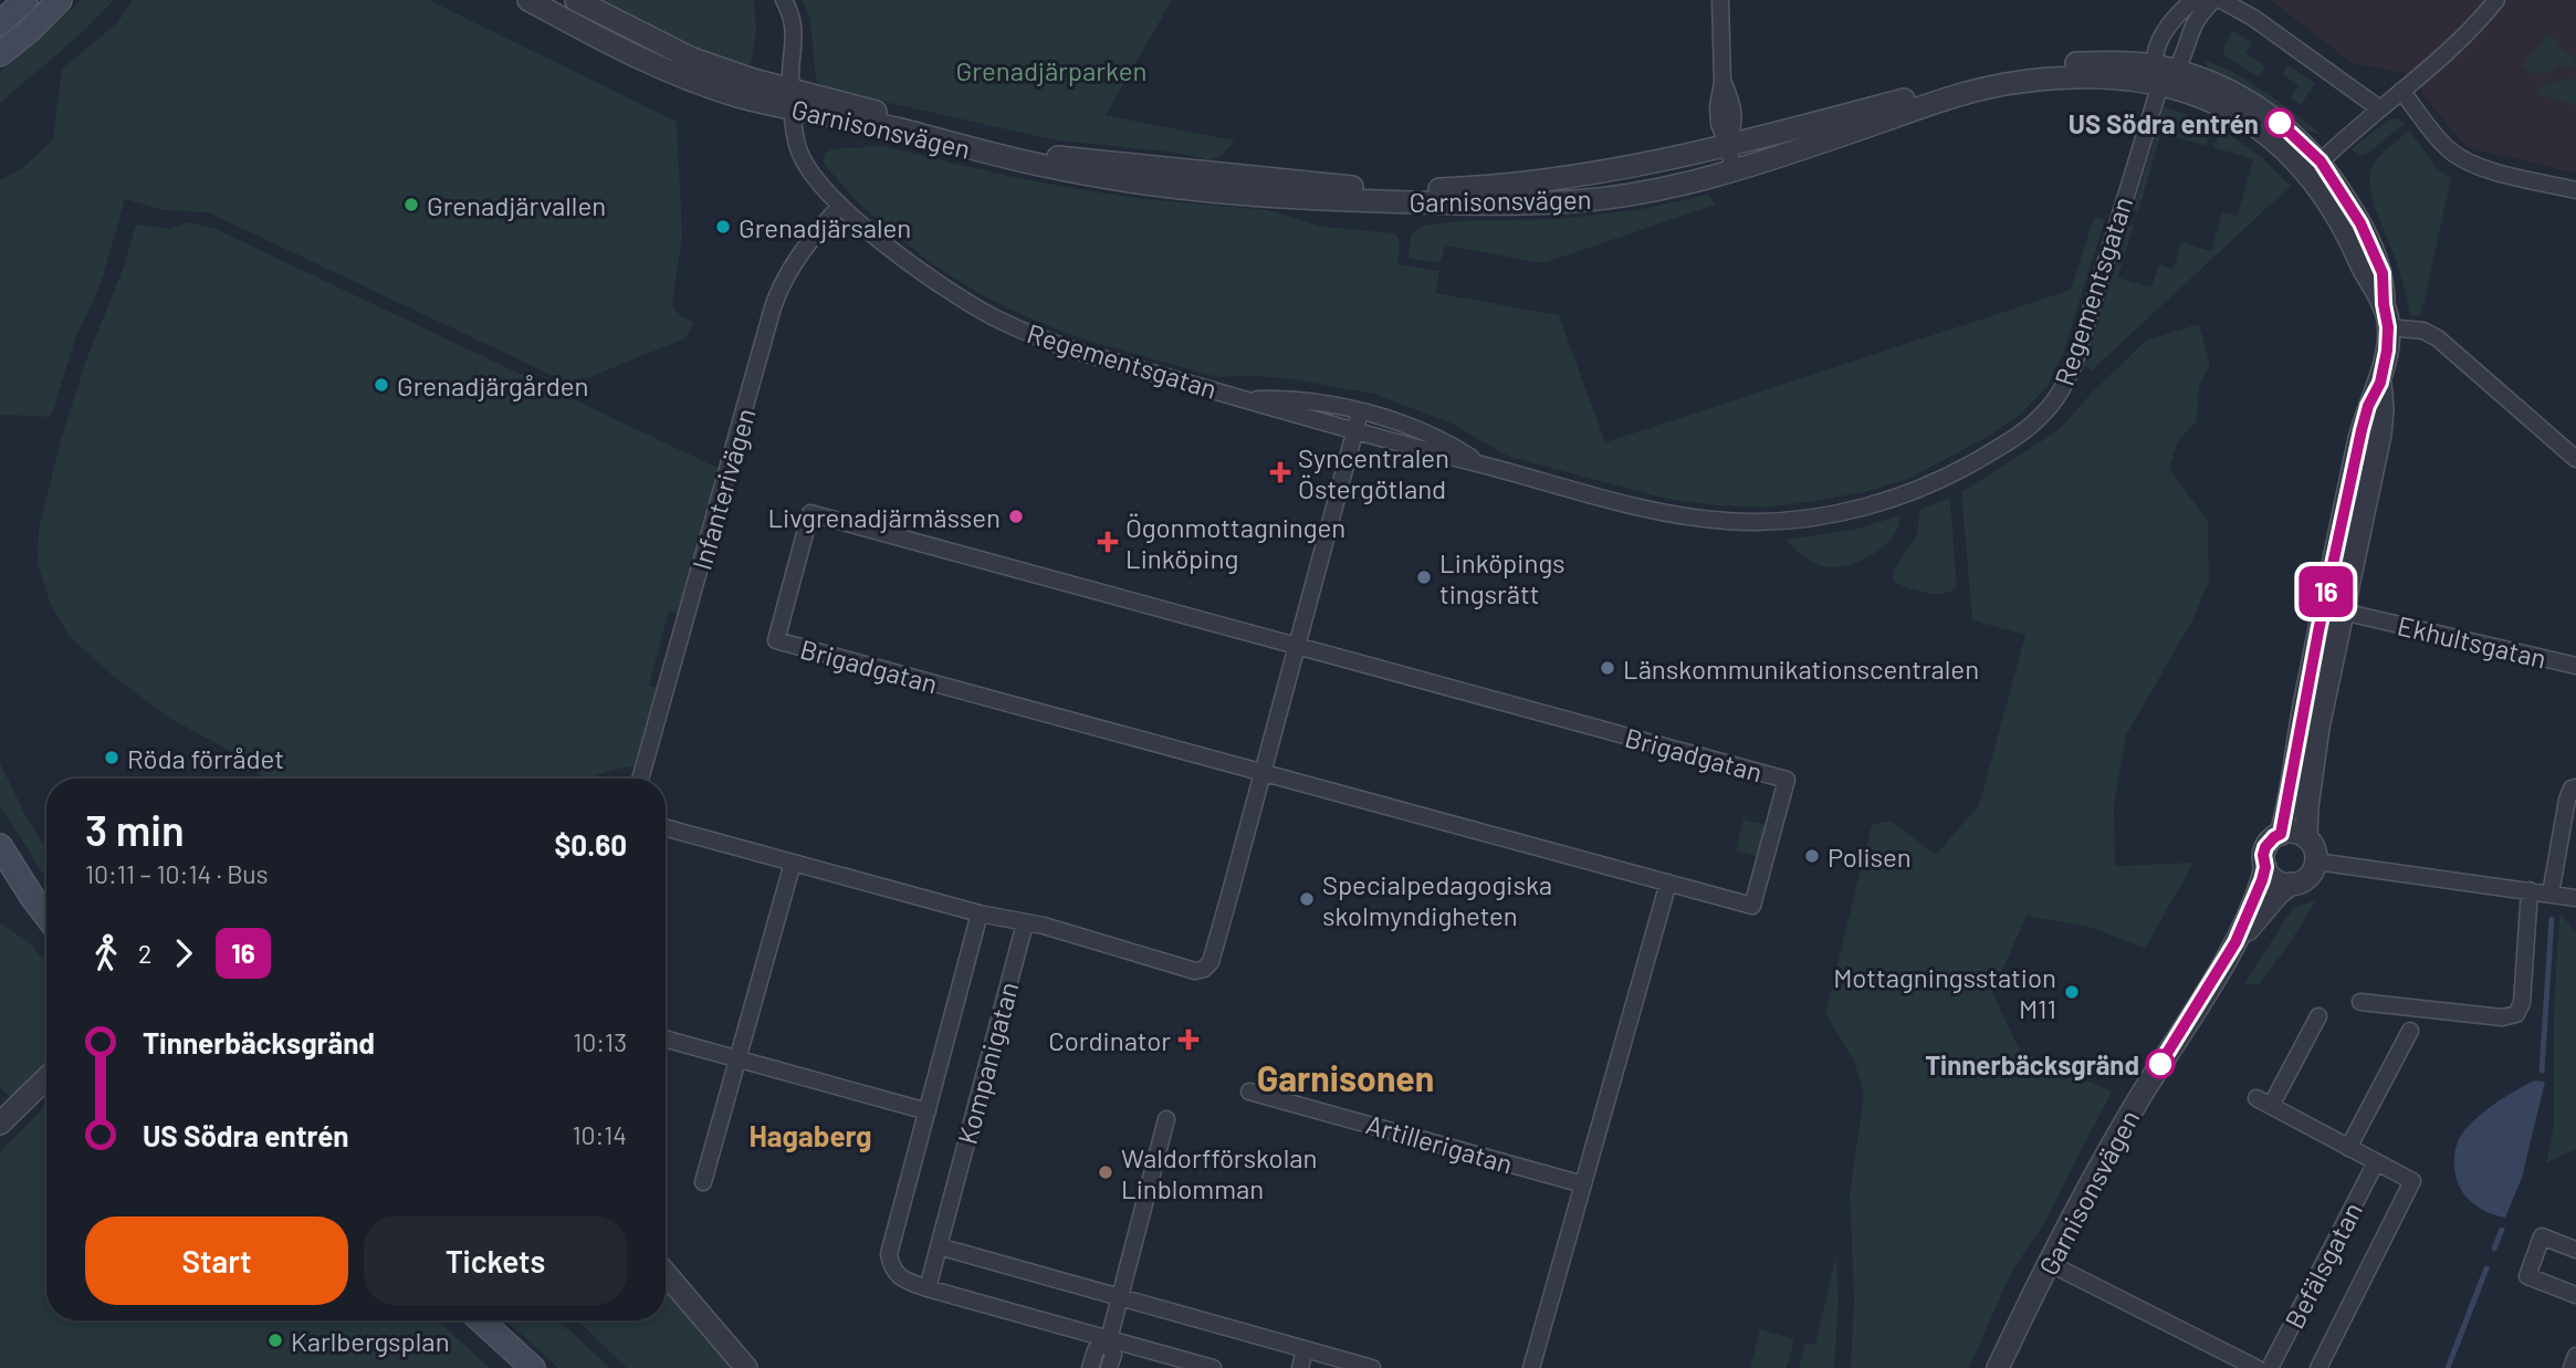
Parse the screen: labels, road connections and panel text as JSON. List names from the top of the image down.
{
  "streets": {
    "street": [
      "Garnisonsvägen",
      "Regementsgatan",
      "Infanterivägen",
      "Ekhultsgatan",
      "Brigadgatan",
      "Kompanigatan",
      "Artillerigatan",
      "Befälsgatan"
    ]
  },
  "crossings": [
    ["Garnisonsvägen", "Regementsgatan"],
    ["Garnisonsvägen", "Ekhultsgatan"],
    ["Regementsgatan", "Infanterivägen"]
  ],
  "districts": ["Garnisonen", "Hagaberg"],
  "parks": ["Grenadjärparken"],
  "places": {
    "other": [
      "US Södra entrén",
      "Grenadjärvallen",
      "Grenadjärsalen",
      "Grenadjärgården",
      "Livgrenadjärmässen",
      "Linköpings tingsrätt",
      "Länskommunikationscentralen",
      "Röda förrådet",
      "Polisen",
      "Specialpedagogiska skolmyndigheten",
      "Mottagningsstation M11",
      "Tinnerbäcksgränd",
      "Waldorfförskolan Linblomman",
      "Karlbergsplan"
    ],
    "health": ["Syncentralen Östergötland", "Ögonmottagningen Linköping", "Cordinator"]
  },
  "lines": ["bus line 16"],
  "page": {
    "on_map": "16",
    "heading": ["3 min", "10:11 – 10:14 · Bus", "$0.60"],
    "legs": ["2", "16"],
    "list": [
      {
        "name": "Tinnerbäcksgränd",
        "value": "10:13"
      },
      {
        "name": "US Södra entrén",
        "value": "10:14"
      }
    ],
    "buttons": ["Start", "Tickets"]
  }
}
